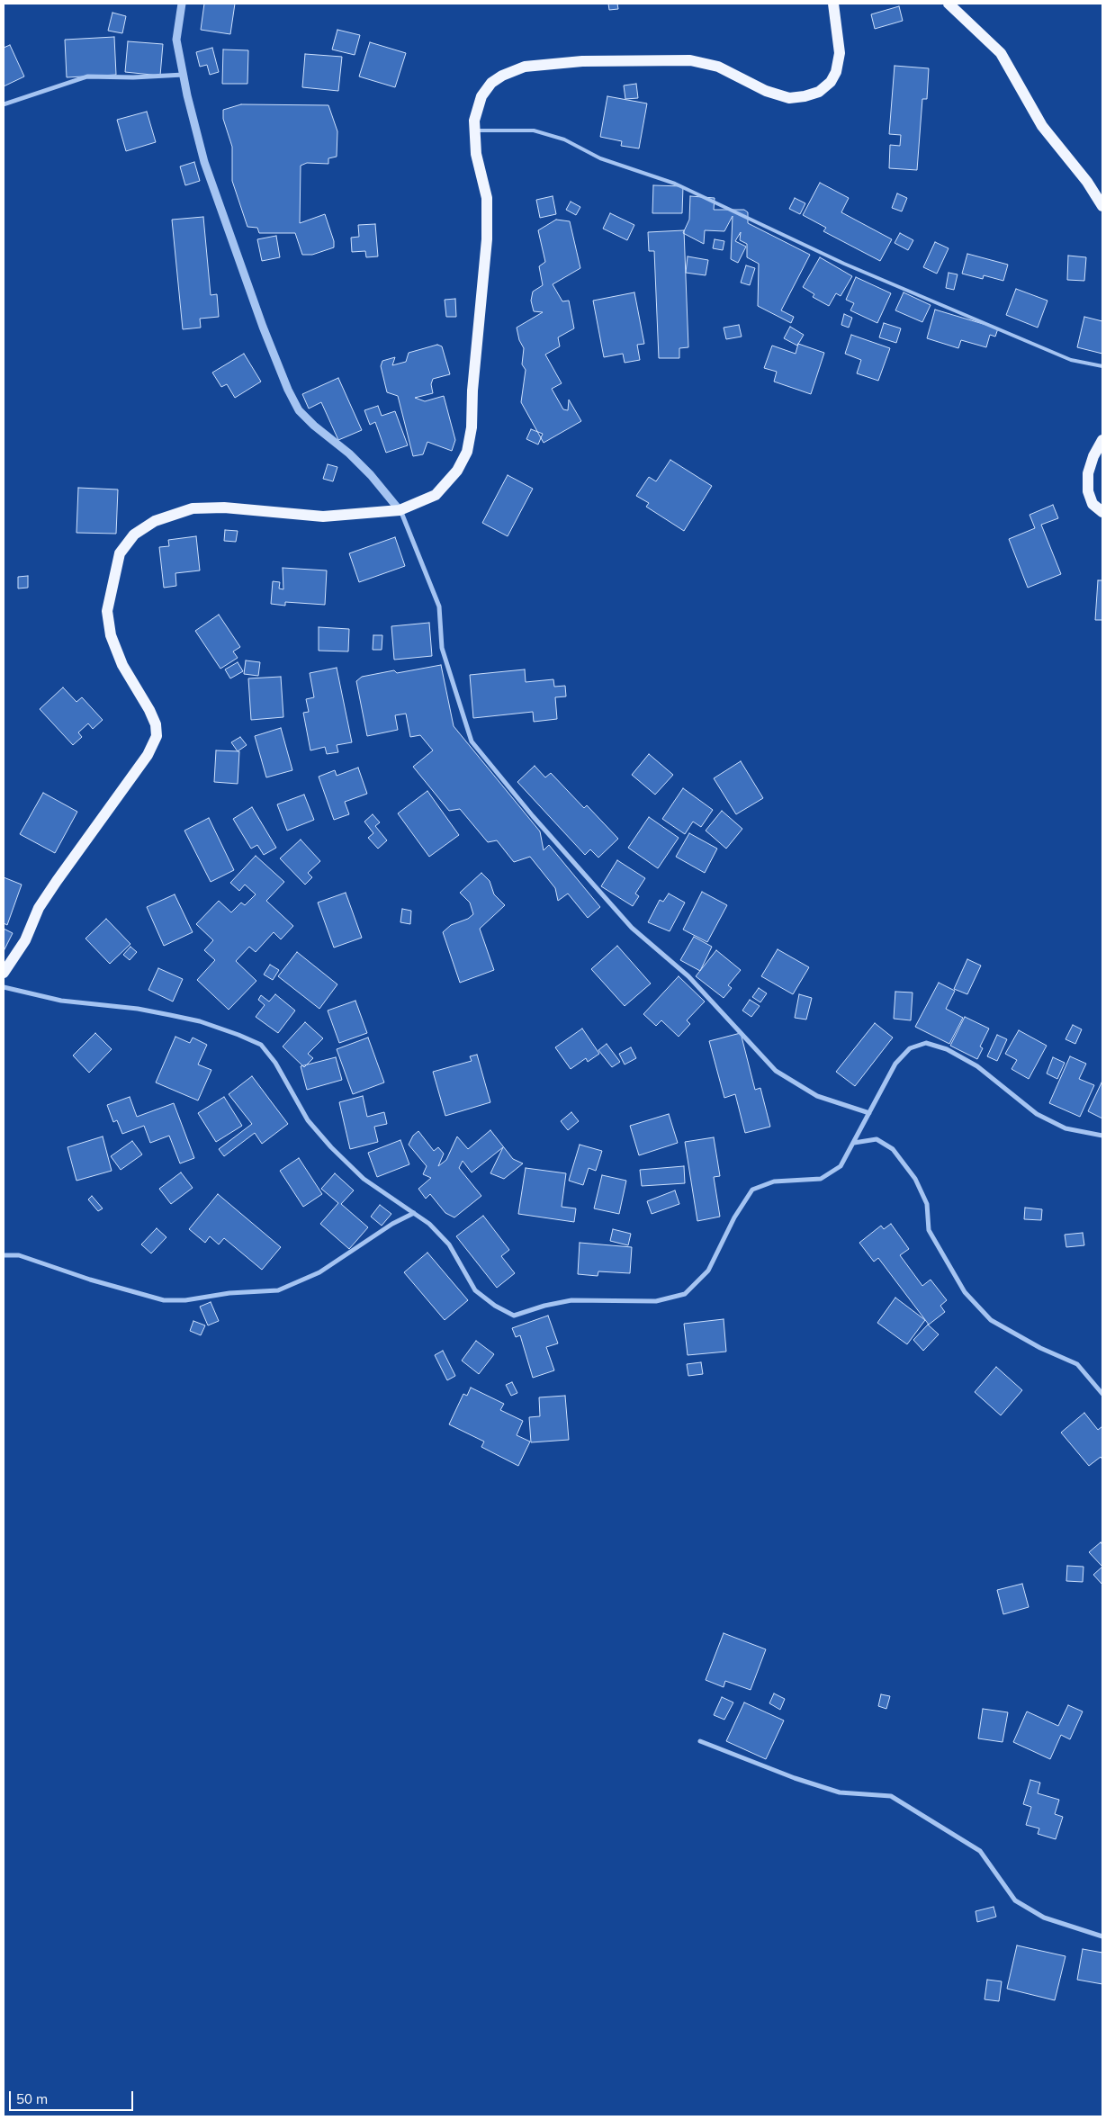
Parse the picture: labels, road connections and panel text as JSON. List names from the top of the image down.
{
  "scale_bar": "50 m"
}
